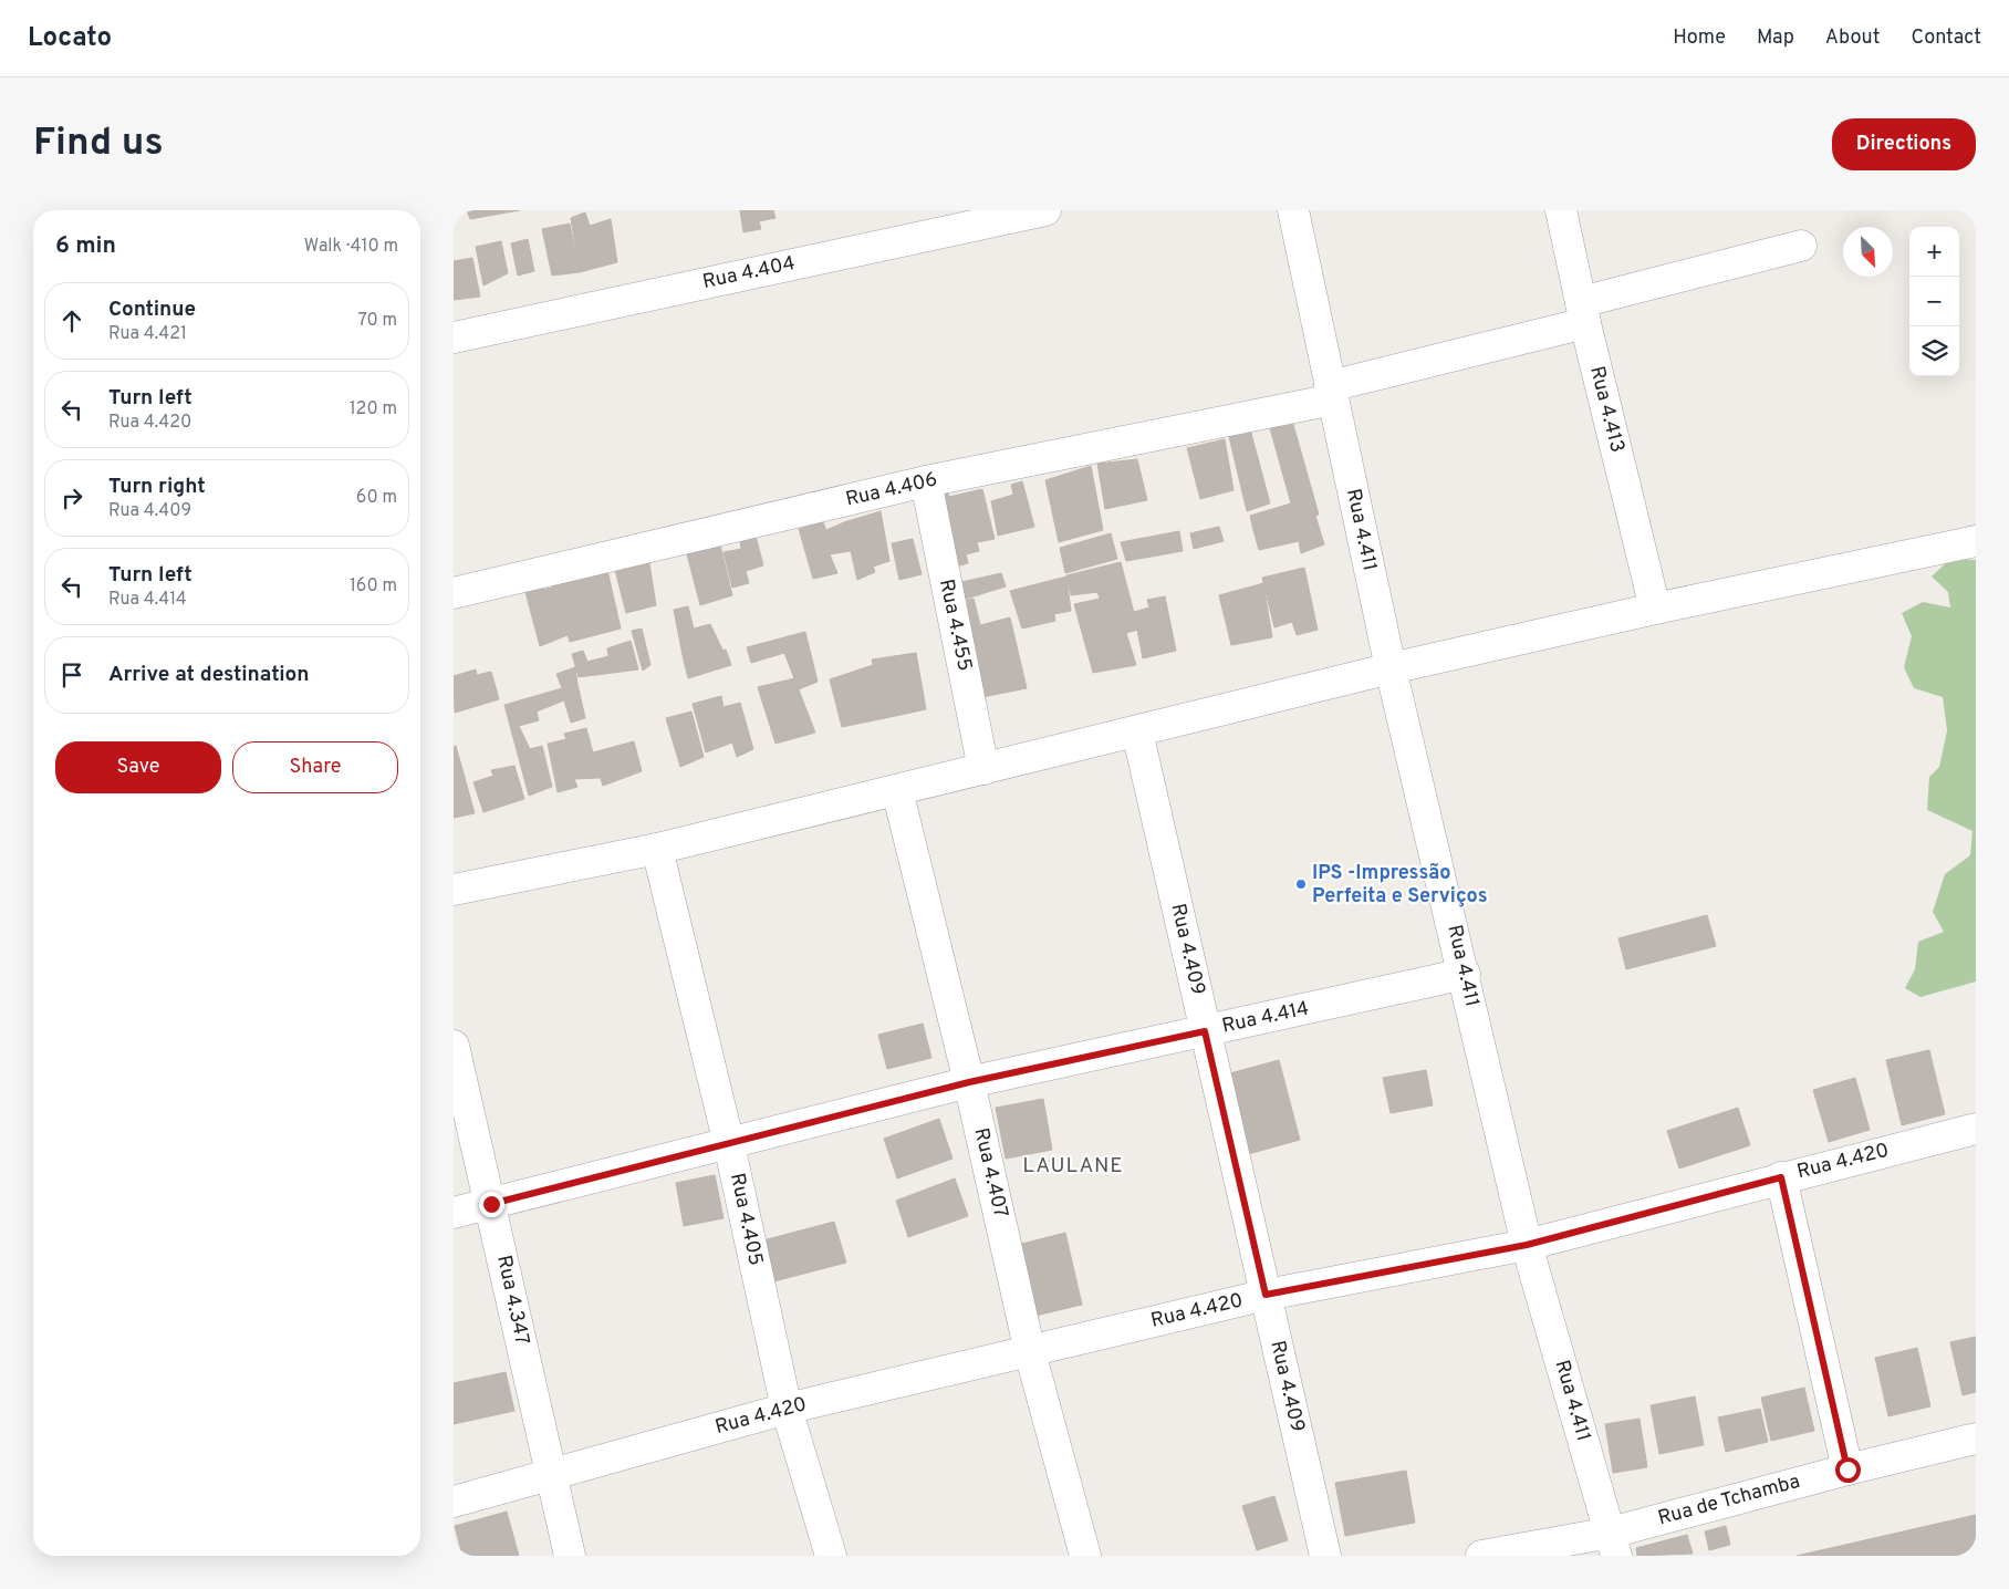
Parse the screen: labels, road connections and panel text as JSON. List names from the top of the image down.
{
  "streets": {
    "street": [
      "Rua 4.404",
      "Rua 4.413",
      "Rua 4.406",
      "Rua 4.411",
      "Rua 4.455",
      "Rua 4.409",
      "Rua 4.414",
      "Rua 4.420",
      "Rua 4.407",
      "Rua 4.405",
      "Rua 4.347",
      "Rua de Tchamba"
    ]
  },
  "crossings": [
    ["Rua 4.413", "Rua 4.406"],
    ["Rua 4.406", "Rua 4.411"],
    ["Rua 4.406", "Rua 4.455"],
    ["Rua 4.411", "Rua 4.414"],
    ["Rua 4.411", "Rua 4.420"],
    ["Rua 4.411", "Rua de Tchamba"],
    ["Rua 4.409", "Rua 4.414"],
    ["Rua 4.409", "Rua 4.420"],
    ["Rua 4.414", "Rua 4.407"],
    ["Rua 4.414", "Rua 4.405"],
    ["Rua 4.414", "Rua 4.347"],
    ["Rua 4.420", "Rua 4.407"],
    ["Rua 4.420", "Rua 4.405"],
    ["Rua 4.420", "Rua 4.347"]
  ],
  "districts": ["LAULANE"],
  "places": ["IPS -Impressão Perfeita e Serviços"],
  "north": "bottom right",
  "page": {
    "header": "Locato",
    "nav": [
      "Home",
      "Map",
      "About",
      "Contact"
    ],
    "buttons": [
      "Directions",
      ["Save", "Share"]
    ],
    "title": "Find us",
    "heading": ["6 min", "Walk · 410 m"],
    "map_buttons": ["+", "−"],
    "list": [
      ["Continue", "Rua 4.421", "70 m"],
      ["Turn left", "Rua 4.420", "120 m"],
      ["Turn right", "Rua 4.409", "60 m"],
      ["Turn left", "Rua 4.414", "160 m"],
      "Arrive at destination"
    ]
  }
}
